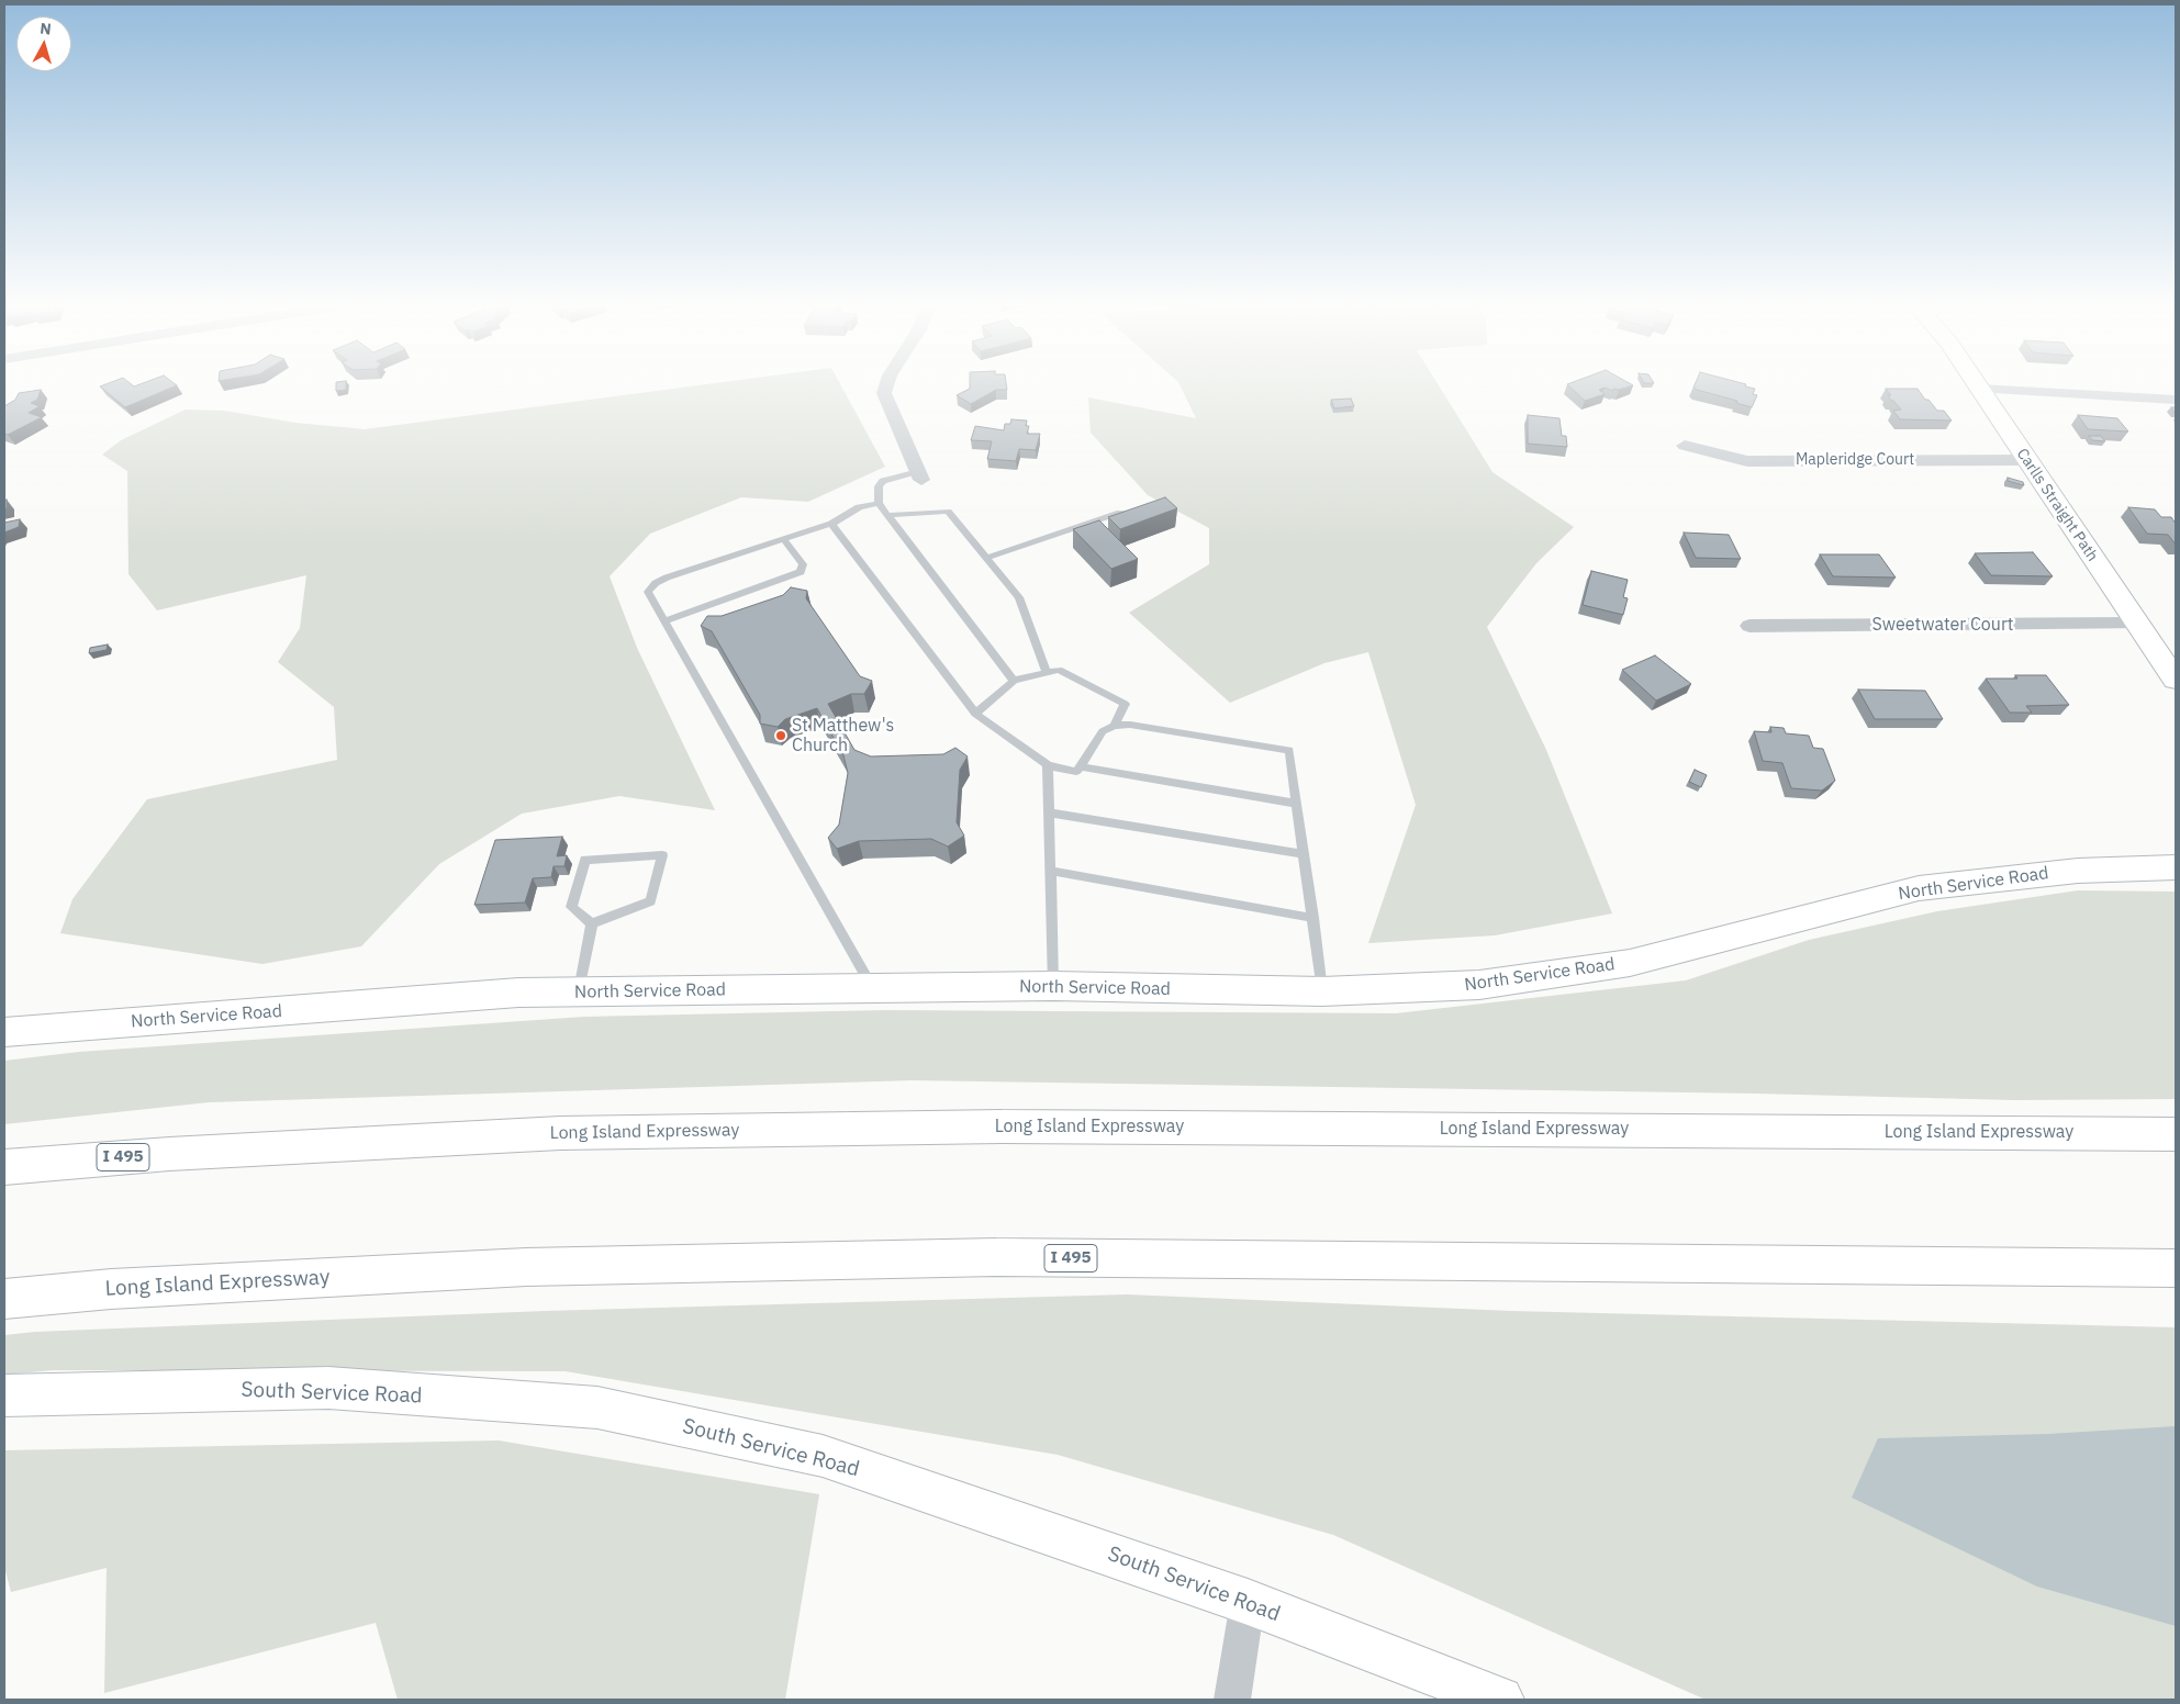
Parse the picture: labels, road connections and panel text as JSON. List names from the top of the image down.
{
  "streets": {
    "main road": [
      "Carlls Straight Path",
      "North Service Road",
      "Long Island Expressway",
      "I 495",
      "South Service Road"
    ],
    "street": ["Mapleridge Court", "Sweetwater Court"]
  },
  "crossings": [
    ["Mapleridge Court", "Carlls Straight Path"],
    ["Carlls Straight Path", "Sweetwater Court"]
  ],
  "places": ["St Matthew's Church"],
  "north": "top"
}
